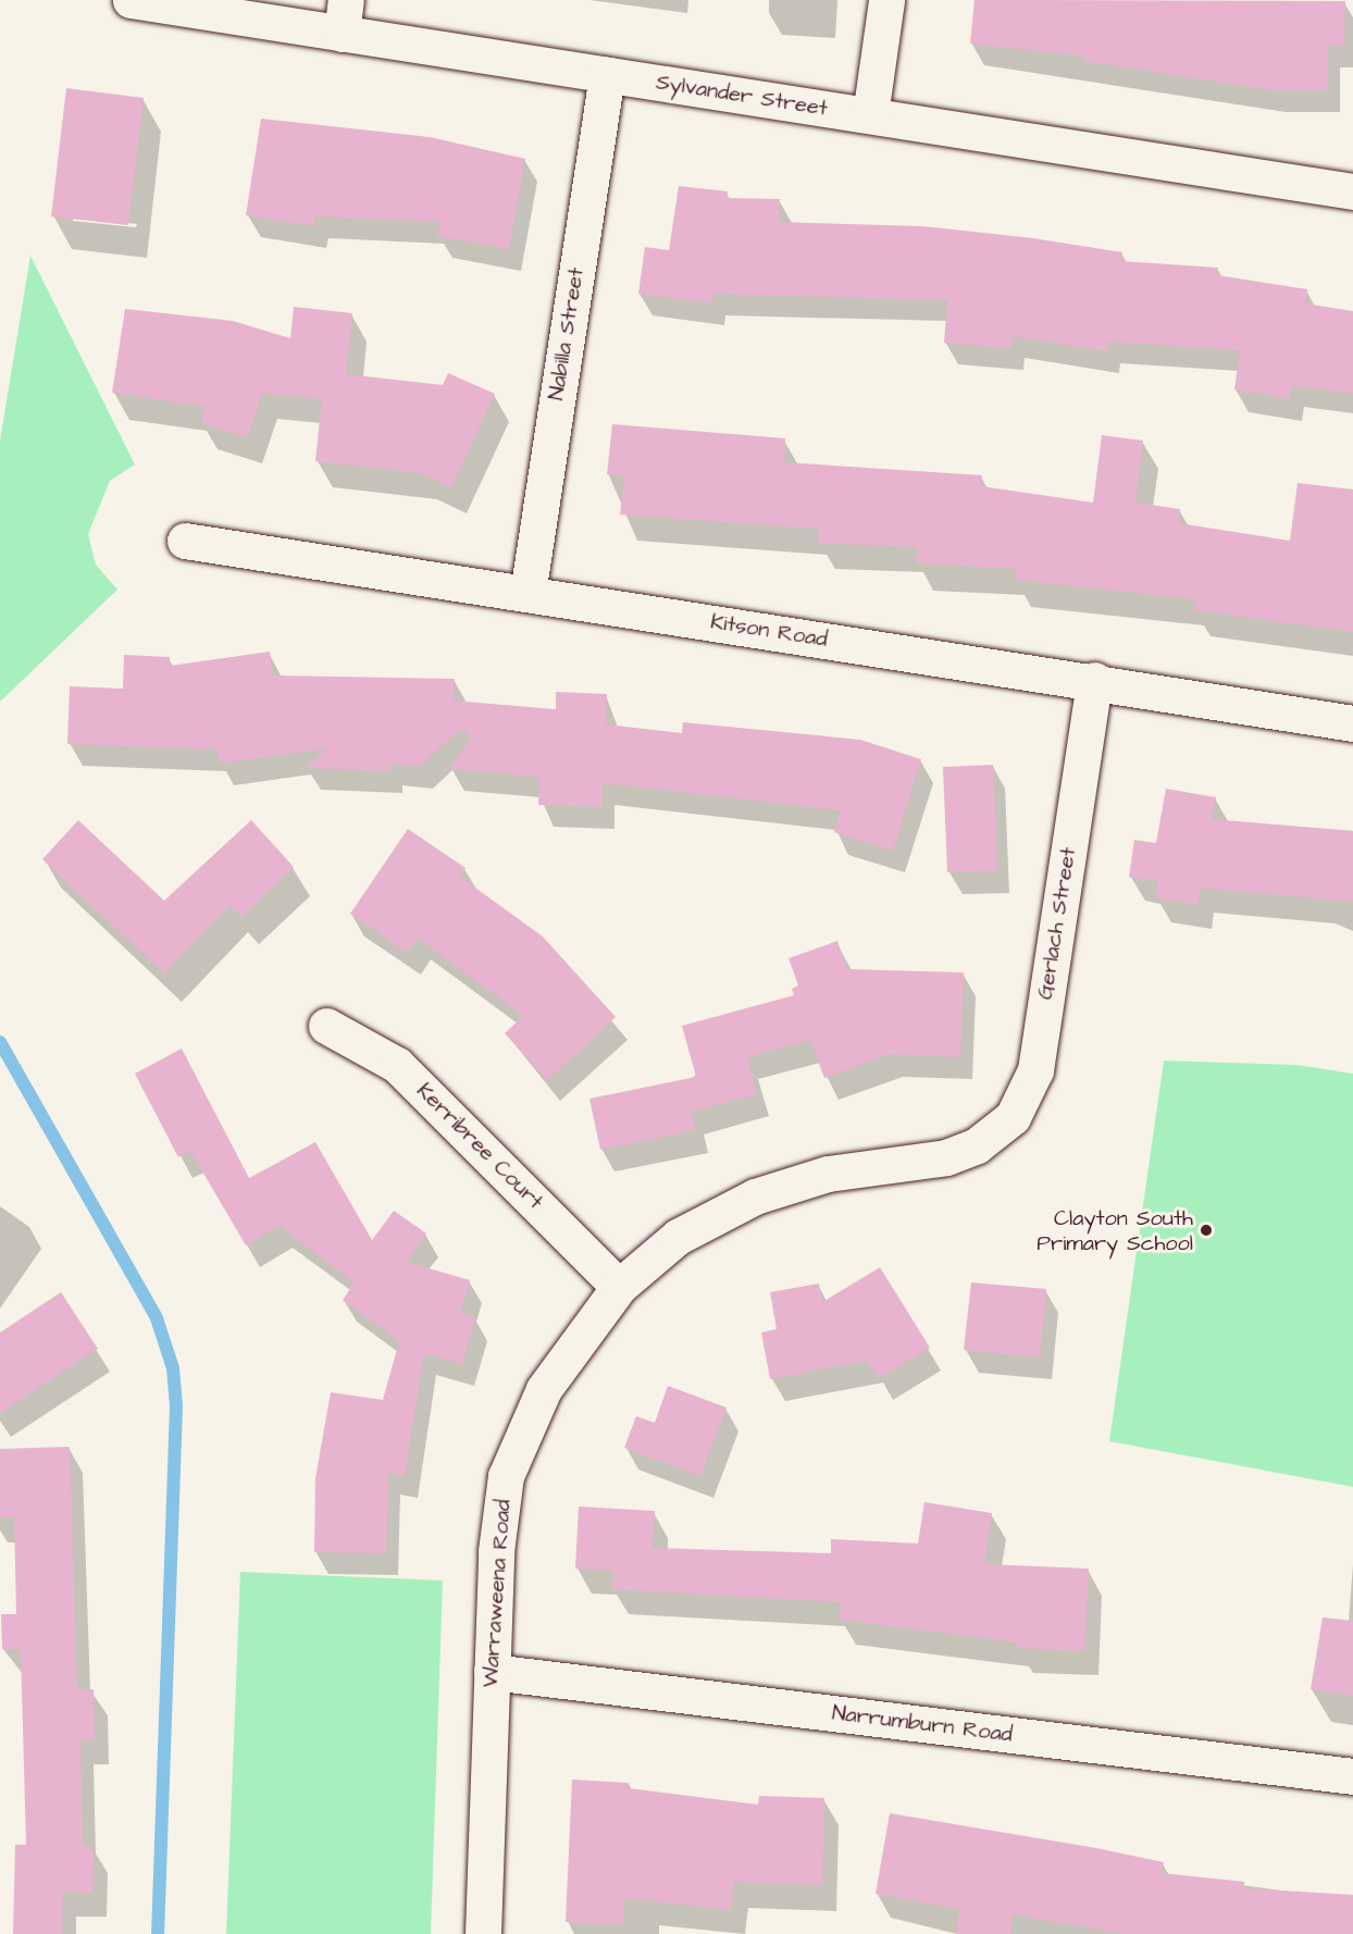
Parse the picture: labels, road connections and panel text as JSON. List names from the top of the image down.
{
  "streets": {
    "street": [
      "Sylvander Street",
      "Nabilla Street",
      "Kitson Road",
      "Gerlach Street",
      "Kerribree Court",
      "Warraweena Road",
      "Narrumburn Road"
    ]
  },
  "crossings": [
    ["Sylvander Street", "Nabilla Street"],
    ["Nabilla Street", "Kitson Road"],
    ["Kitson Road", "Gerlach Street"],
    ["Gerlach Street", "Warraweena Road"],
    ["Kerribree Court", "Warraweena Road"],
    ["Warraweena Road", "Narrumburn Road"]
  ],
  "places": ["Clayton South Primary School"]
}
